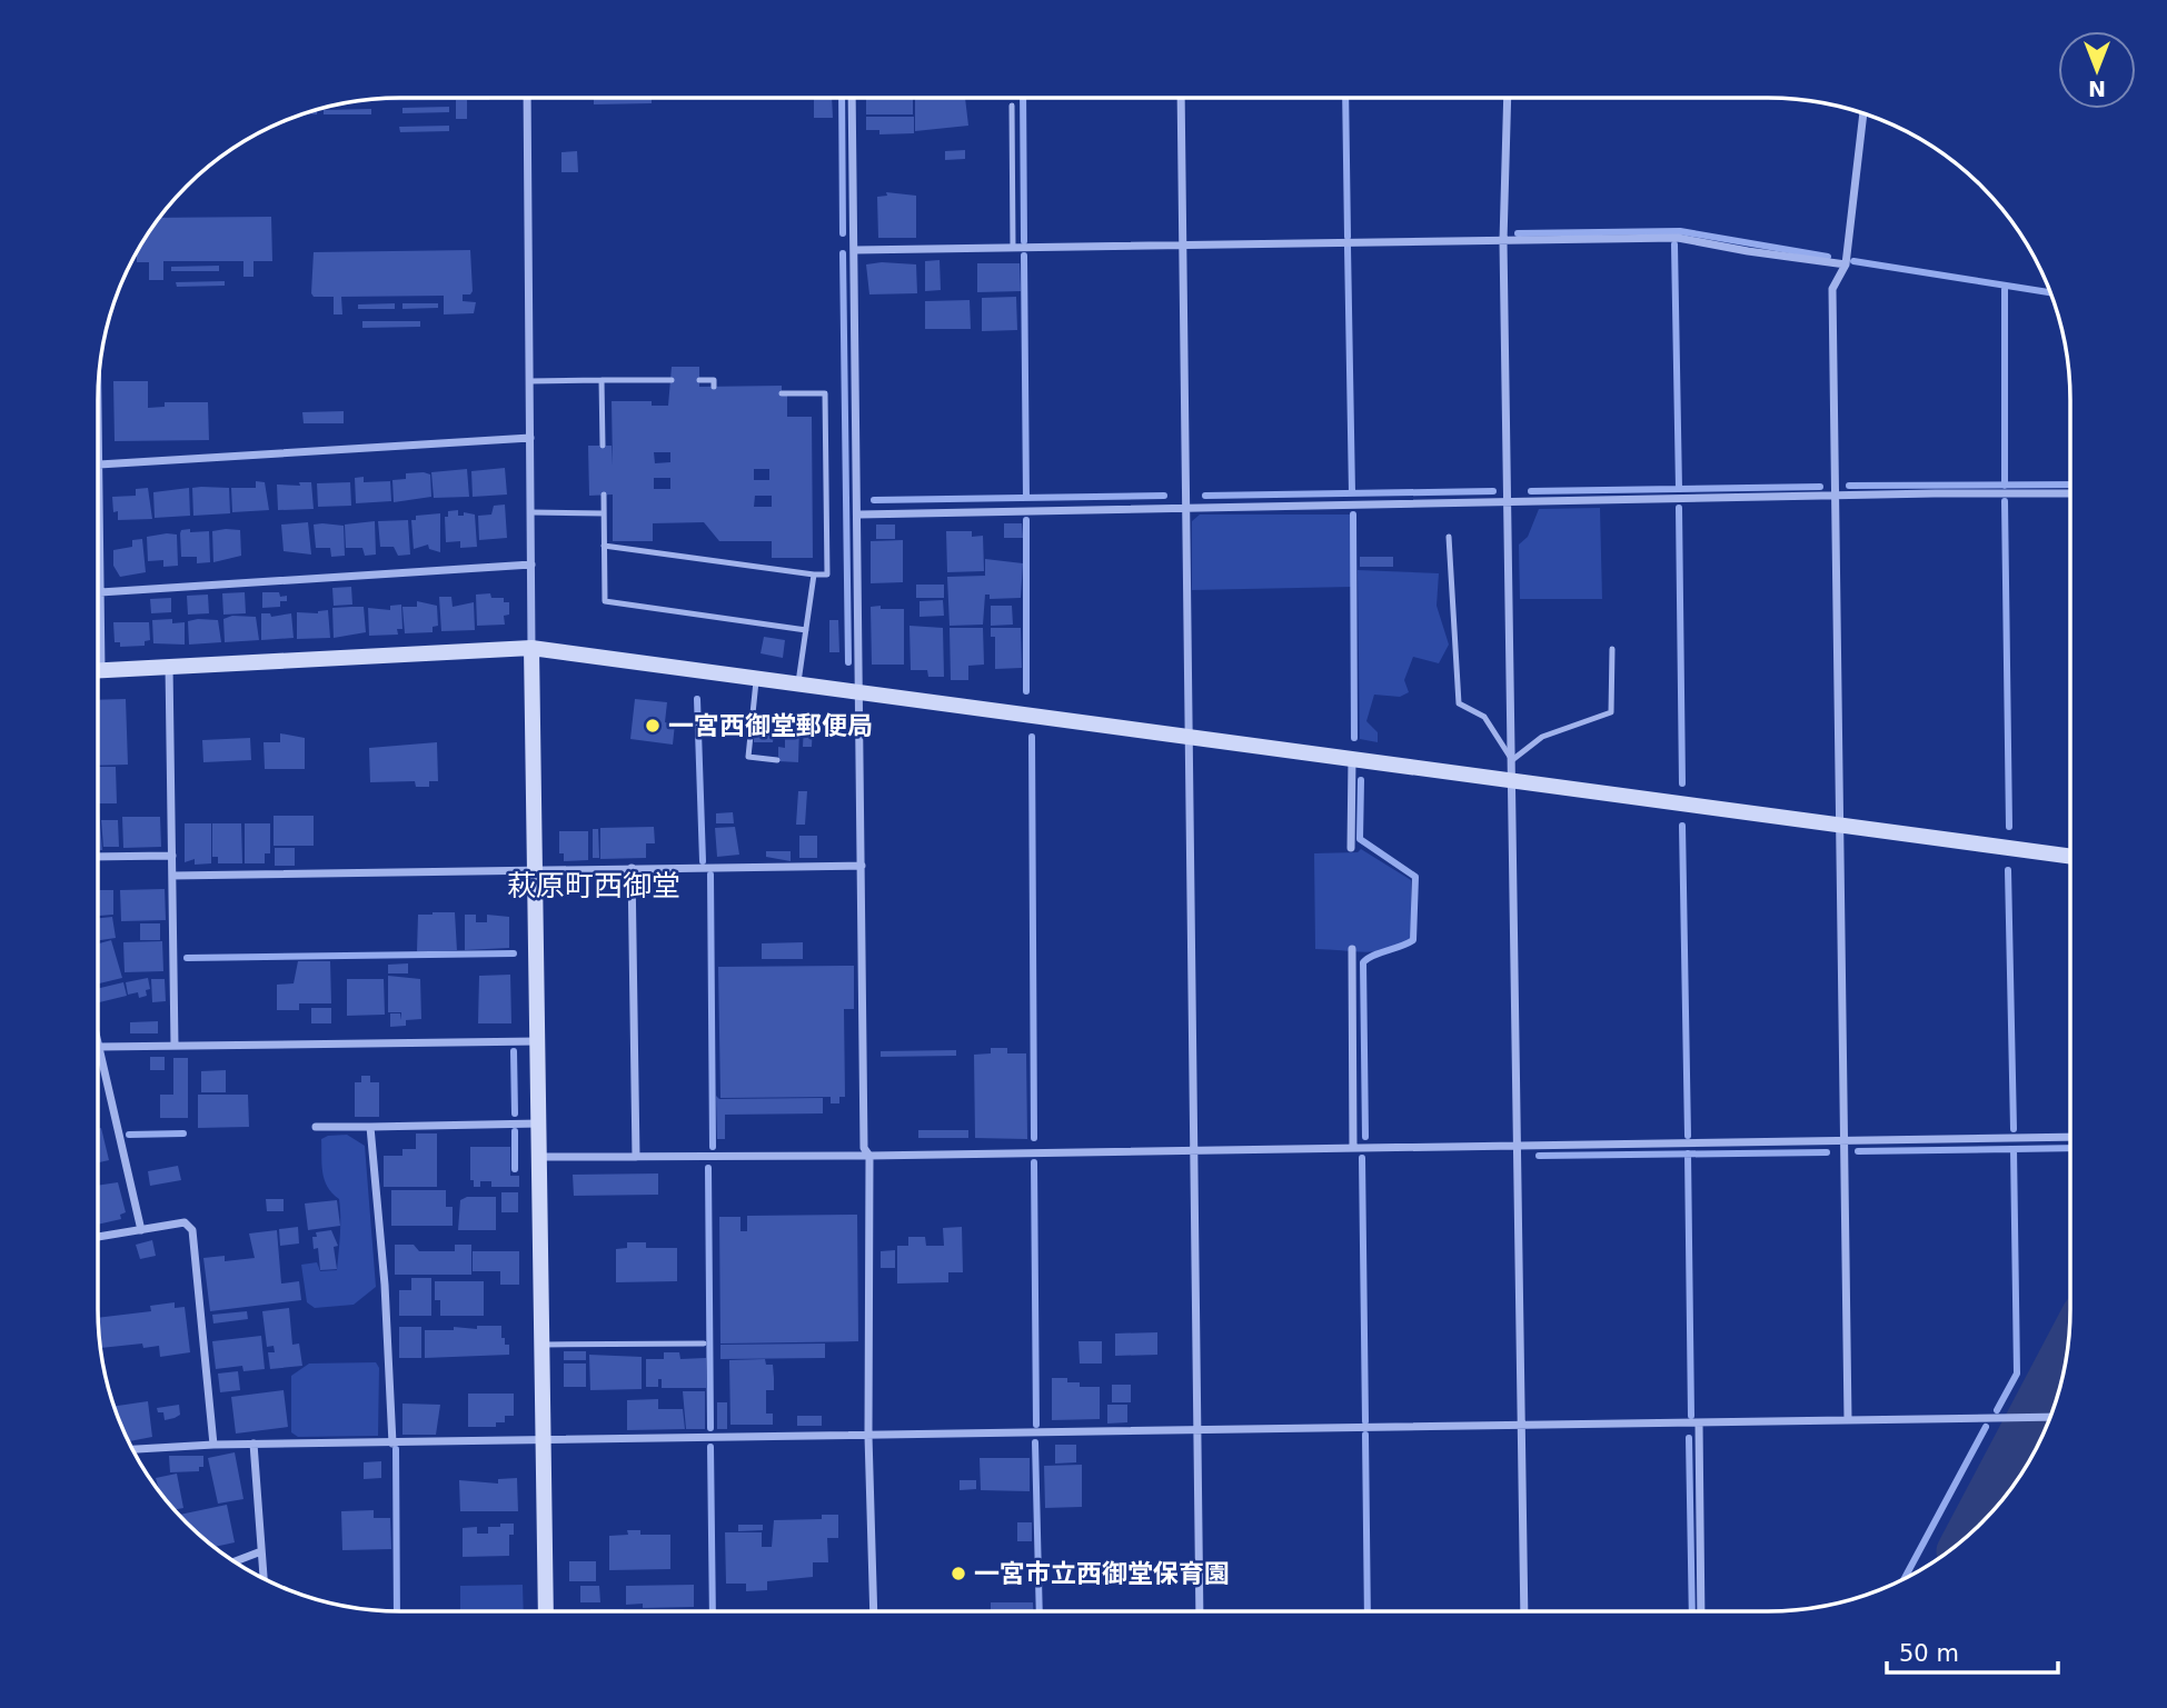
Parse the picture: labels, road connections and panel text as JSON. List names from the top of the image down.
{
  "districts": ["萩原町西御堂"],
  "places": ["一宮西御堂郵便局", "一宮市立西御堂保育園"],
  "scale_bar": "50 m",
  "north": "bottom"
}
